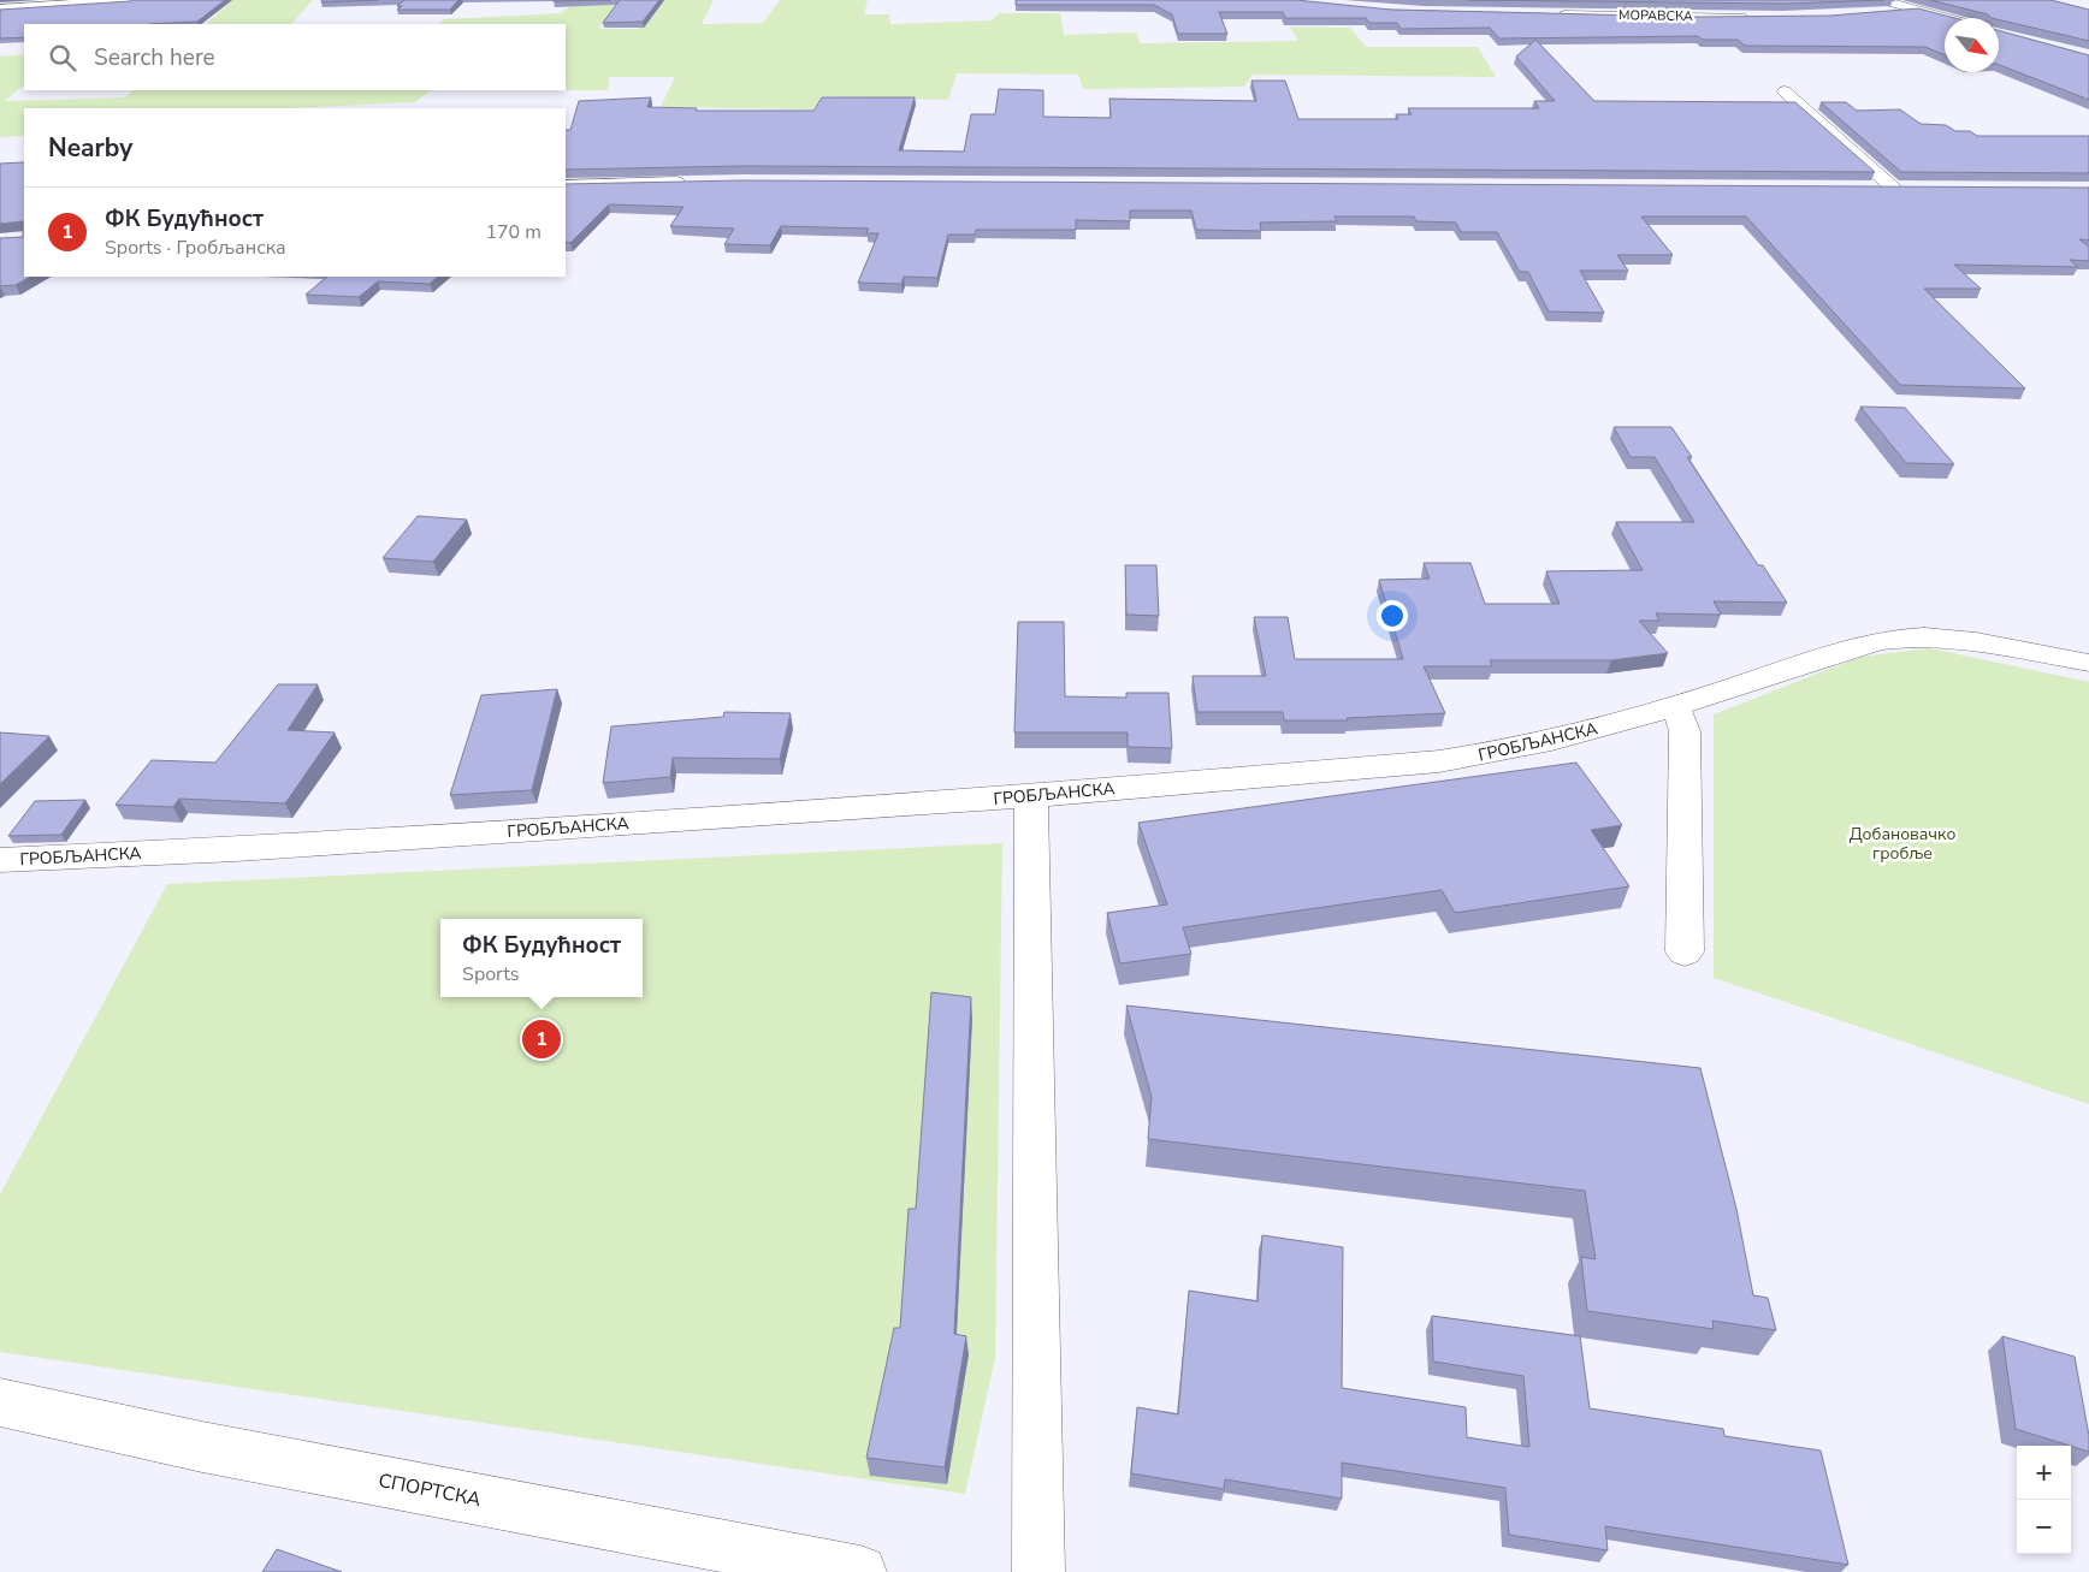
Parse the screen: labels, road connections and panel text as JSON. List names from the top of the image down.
{
  "streets": {
    "street": ["МОРАВСКА", "ГРОБЉАНСКА", "СПОРТСКА"]
  },
  "parks": ["Добановачко гробље"],
  "north": "bottom right",
  "page": {
    "search": "Search here",
    "heading": "Nearby",
    "list": [
      {
        "mark": "1",
        "name": "ФК Будућност",
        "note": "Sports · Гробљанска",
        "value": "170 m"
      }
    ],
    "popup": ["ФК Будућност", "Sports"],
    "pins": "1",
    "map_buttons": ["+", "−"]
  }
}
